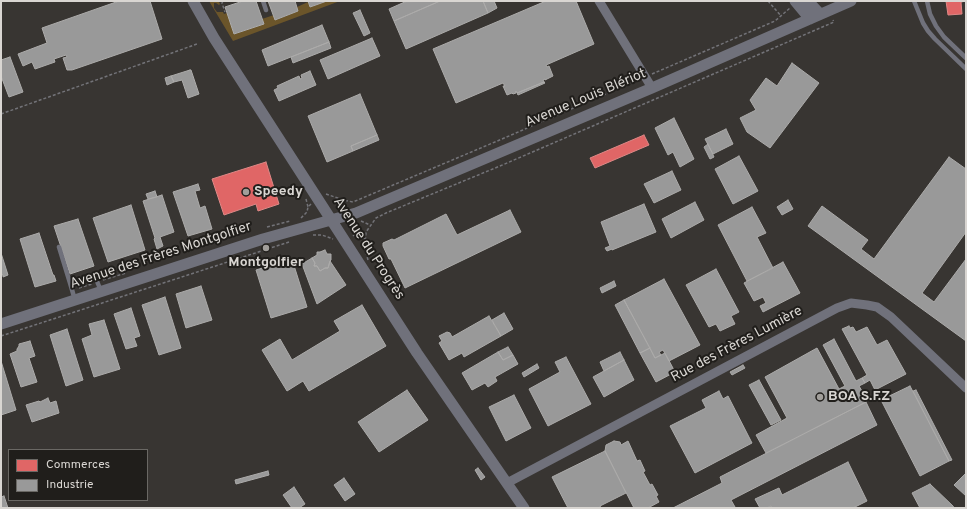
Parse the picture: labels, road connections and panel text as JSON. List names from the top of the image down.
{
  "streets": {
    "street": [
      "Avenue Louis Blériot",
      "Avenue du Progrès",
      "Avenue des Frères Montgolfier",
      "Rue des Frères Lumière"
    ]
  },
  "crossings": [
    ["Avenue Louis Blériot", "Avenue du Progrès"],
    ["Avenue Louis Blériot", "Avenue des Frères Montgolfier"],
    ["Avenue du Progrès", "Avenue des Frères Montgolfier"],
    ["Avenue du Progrès", "Rue des Frères Lumière"]
  ],
  "places": ["Speedy", "Montgolfier", "BOA S.F.Z"],
  "legend": ["Commerces", "Industrie"]
}
